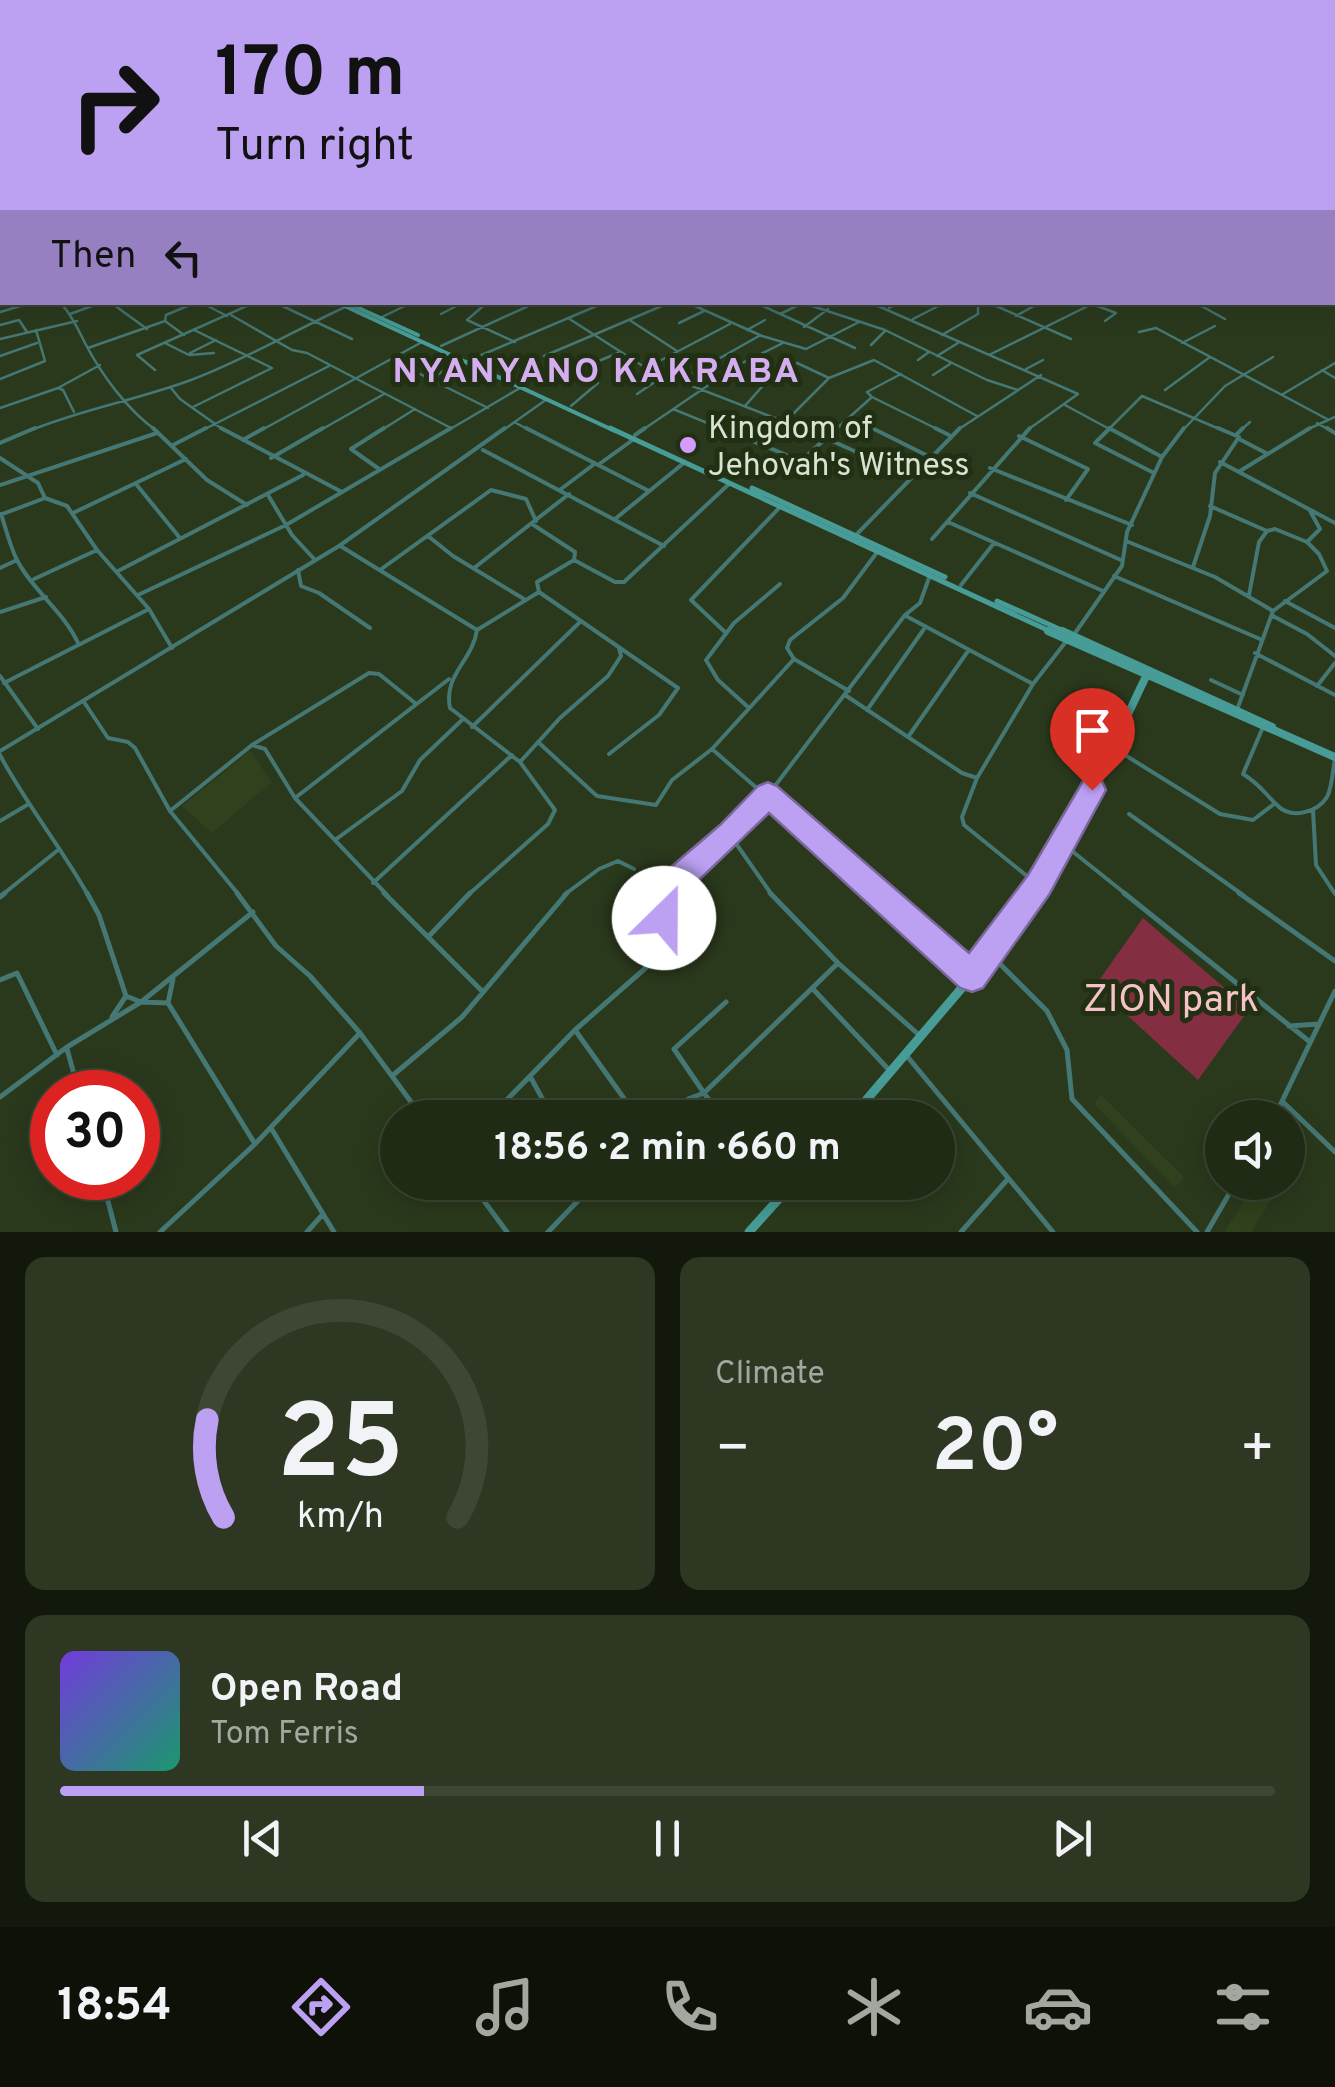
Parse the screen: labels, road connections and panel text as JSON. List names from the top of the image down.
{
  "districts": ["NYANYANO KAKRABA"],
  "parks": ["ZION park"],
  "places": ["Kingdom of Jehovah's Witness"],
  "page": {
    "turn": ["170 m", "Turn right"],
    "then": "Then",
    "limit": "30",
    "trip": "18:56 · 2 min · 660 m",
    "tile": "Climate",
    "heat": ["−", "20°", "+"],
    "song": ["Open Road", "Tom Ferris"],
    "tabs": "18:54",
    "gauge": ["25", "km/h"]
  }
}
